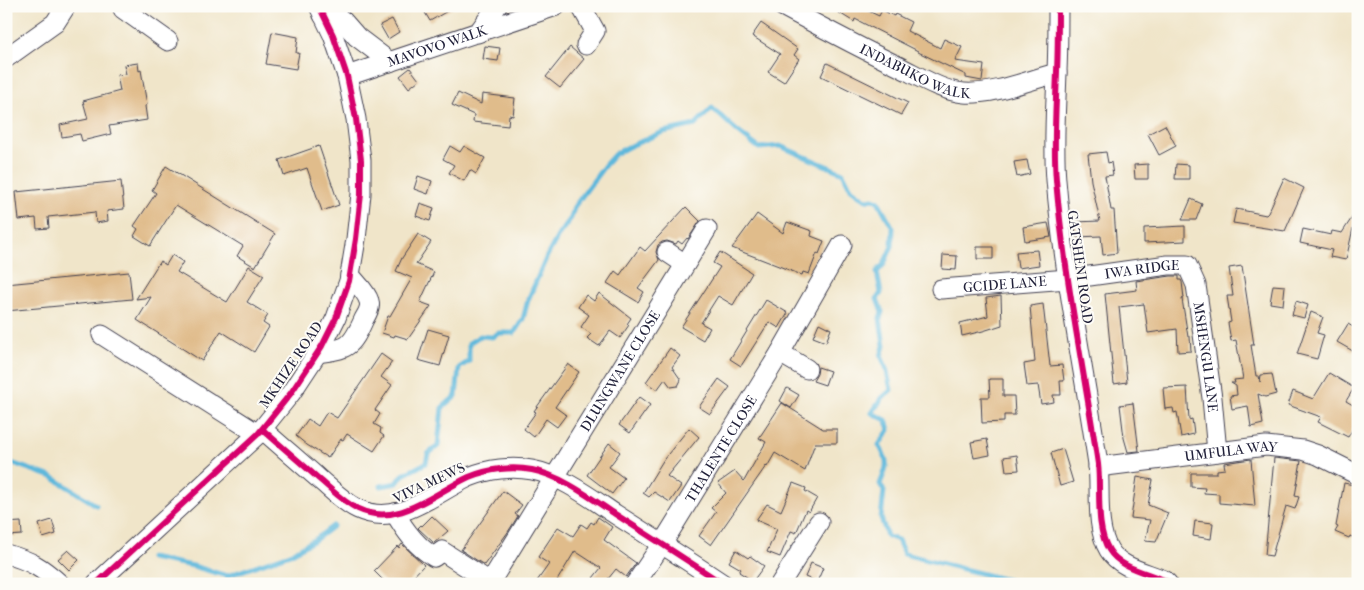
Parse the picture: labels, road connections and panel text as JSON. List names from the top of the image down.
{
  "streets": {
    "street": [
      "MAVOVO WALK",
      "INDABUKO WALK",
      "GATSHENI ROAD",
      "IWA RIDGE",
      "GCIDE LANE",
      "MSHENGU LANE",
      "MKHIZE ROAD",
      "DLUNGWANE CLOSE",
      "THALENTE CLOSE",
      "UMFULA WAY",
      "VIVA MEWS"
    ]
  },
  "crossings": [
    ["MAVOVO WALK", "MKHIZE ROAD"],
    ["INDABUKO WALK", "GATSHENI ROAD"],
    ["GATSHENI ROAD", "IWA RIDGE"],
    ["GATSHENI ROAD", "GCIDE LANE"],
    ["GATSHENI ROAD", "UMFULA WAY"],
    ["IWA RIDGE", "GCIDE LANE"],
    ["IWA RIDGE", "MSHENGU LANE"],
    ["MSHENGU LANE", "UMFULA WAY"],
    ["MKHIZE ROAD", "VIVA MEWS"],
    ["DLUNGWANE CLOSE", "VIVA MEWS"],
    ["THALENTE CLOSE", "VIVA MEWS"]
  ]
}
